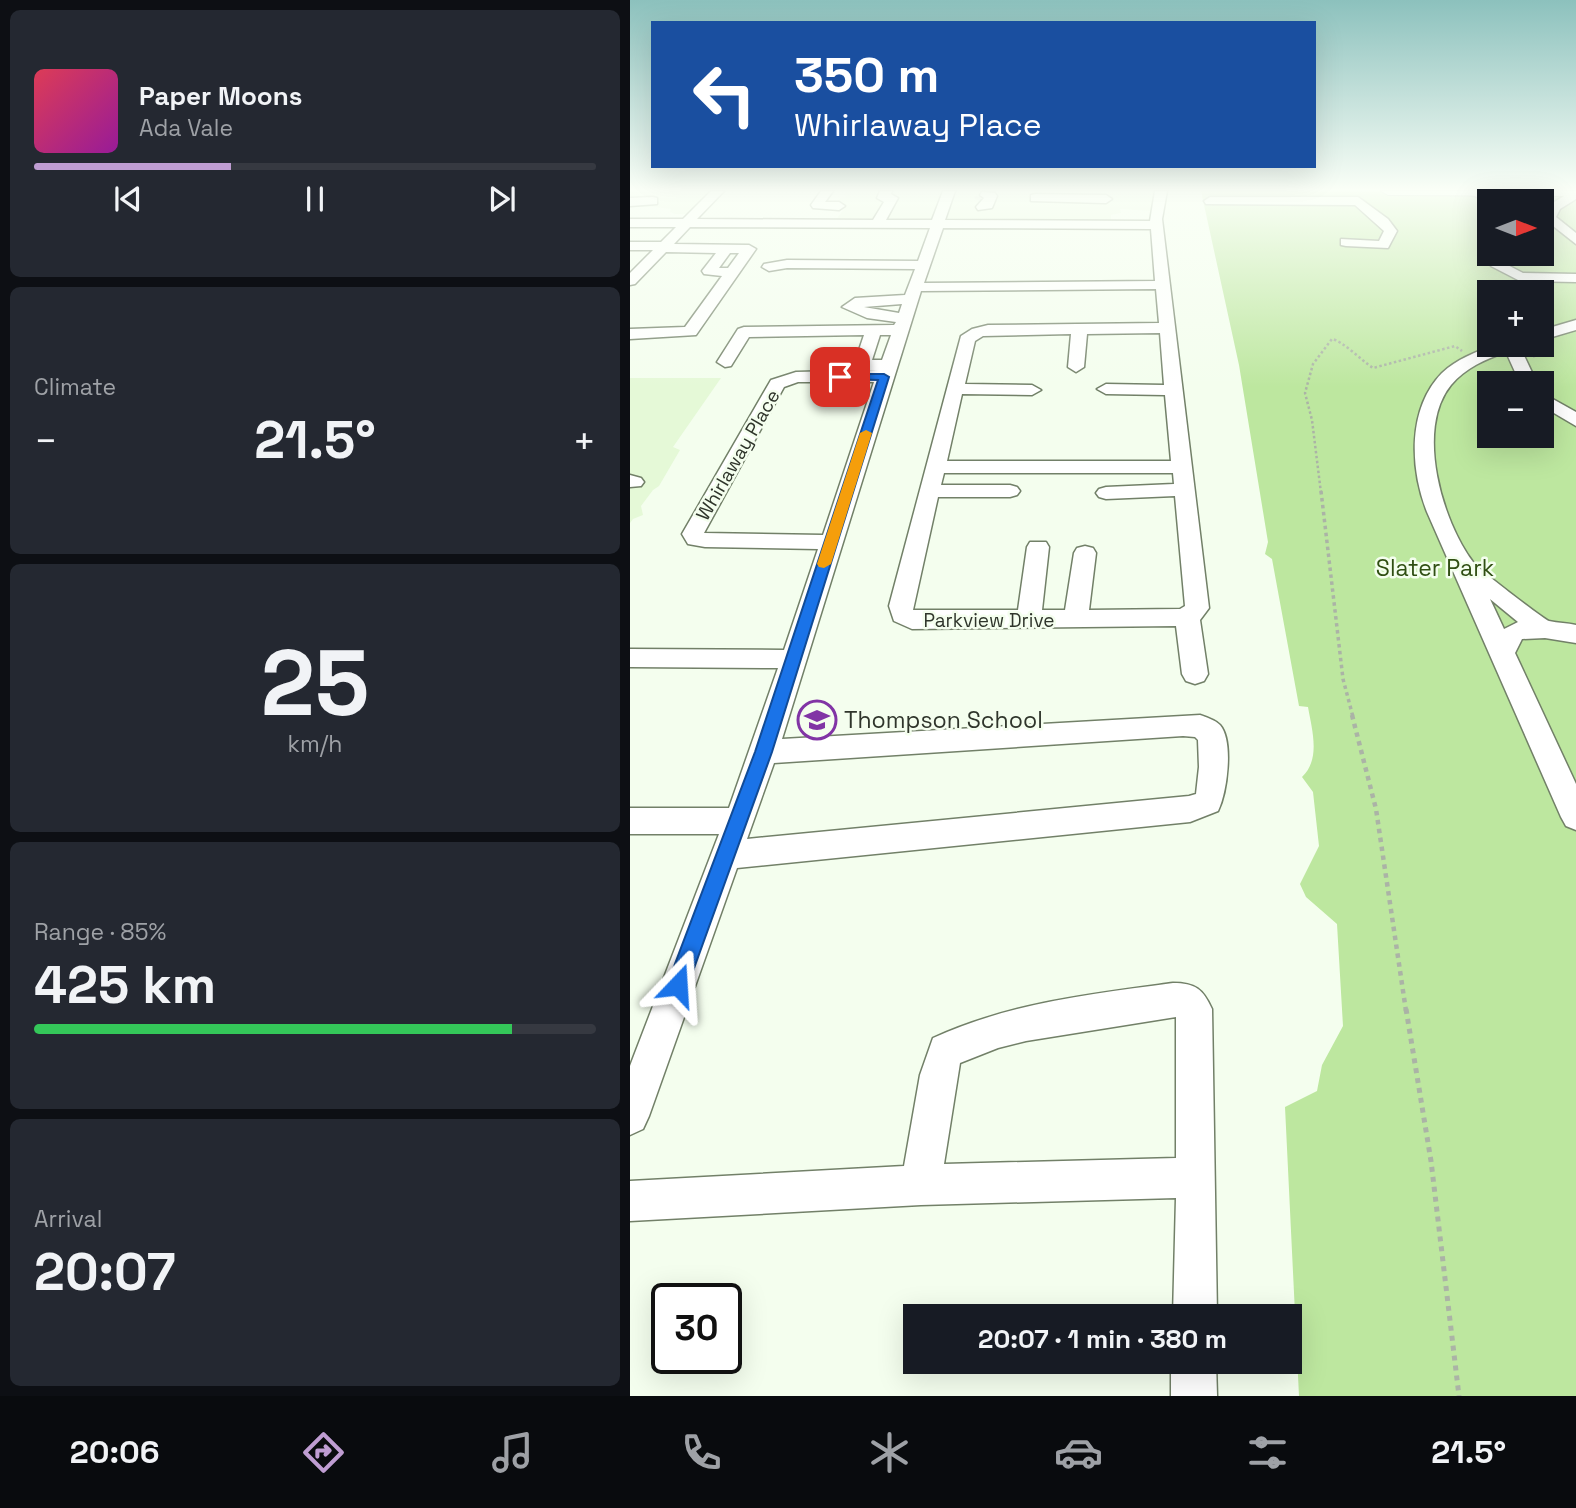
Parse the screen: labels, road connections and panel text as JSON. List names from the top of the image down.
{
  "streets": {
    "street": ["Whirlaway Place", "Parkview Drive"]
  },
  "parks": ["Slater Park"],
  "places": {
    "school or university": ["Thompson School"]
  },
  "north": "right",
  "page": {
    "turn": ["350 m", "Whirlaway Place"],
    "song": ["Paper Moons", "Ada Vale"],
    "map_buttons": ["+", "−"],
    "tile": [
      "Climate",
      ["25", "km/h"],
      ["Range · 85%", "425 km"],
      ["Arrival", "20:07"]
    ],
    "heat": ["−", "21.5°", "+"],
    "limit": "30",
    "trip": "20:07 · 1 min · 380 m",
    "tabs": ["20:06", "21.5°"]
  }
}
